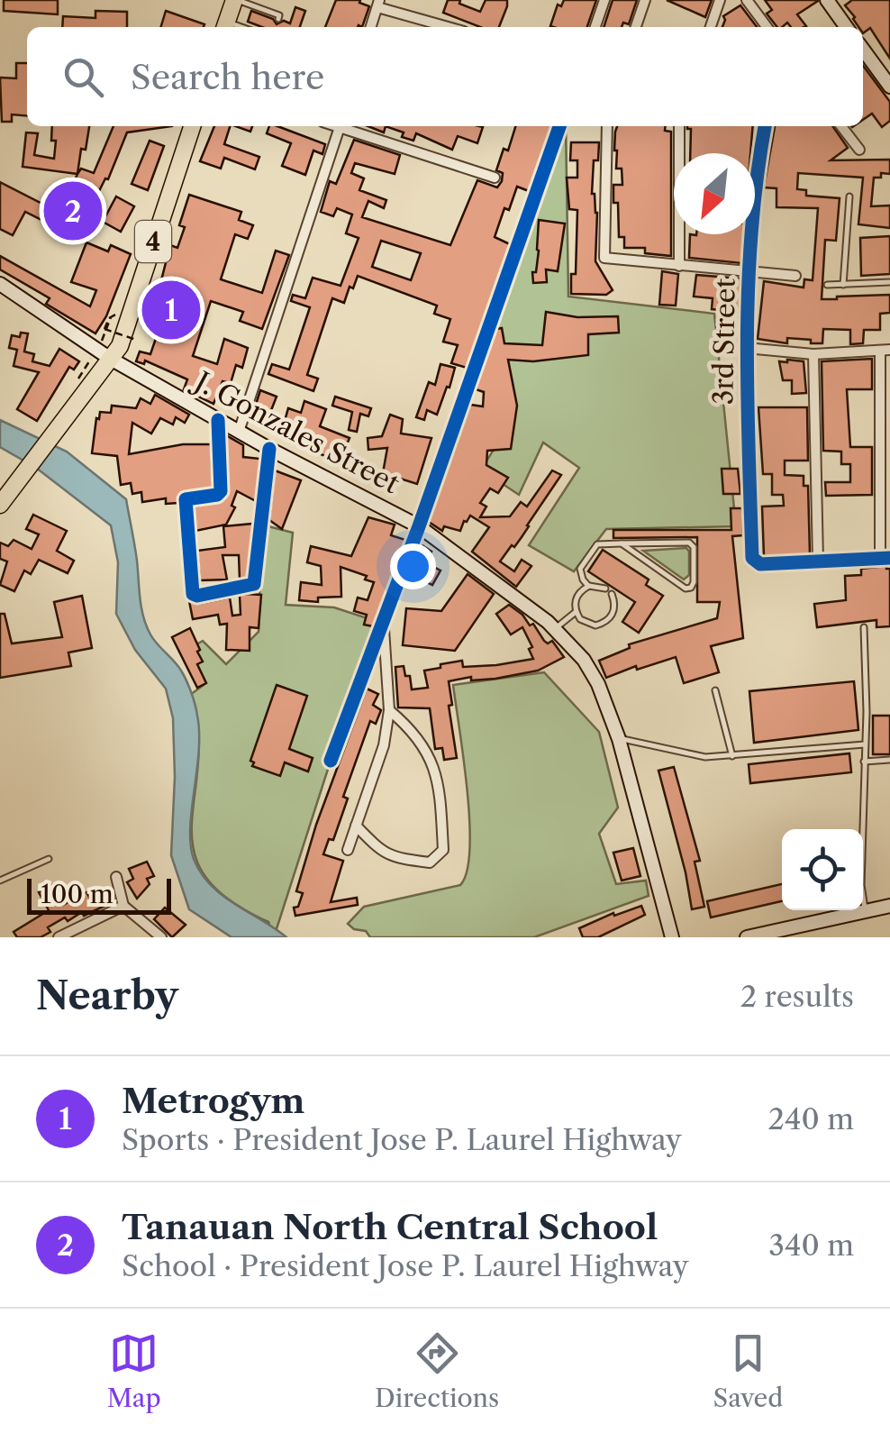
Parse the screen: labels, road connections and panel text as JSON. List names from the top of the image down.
{
  "streets": {
    "highway": ["4"],
    "main road": ["J. Gonzales Street"],
    "street": ["3rd Street"]
  },
  "crossings": [
    ["4", "J. Gonzales Street"]
  ],
  "scale_bar": "100 m",
  "north": "bottom left",
  "page": {
    "search": "Search here",
    "pins": ["2", "1"],
    "scale": "100 m",
    "heading": ["Nearby", "2 results"],
    "list": [
      {
        "mark": "1",
        "name": "Metrogym",
        "note": "Sports · President Jose P. Laurel Highway",
        "value": "240 m"
      },
      {
        "mark": "2",
        "name": "Tanauan North Central School",
        "note": "School · President Jose P. Laurel Highway",
        "value": "340 m"
      }
    ],
    "nav": ["Map", "Directions", "Saved"]
  }
}
